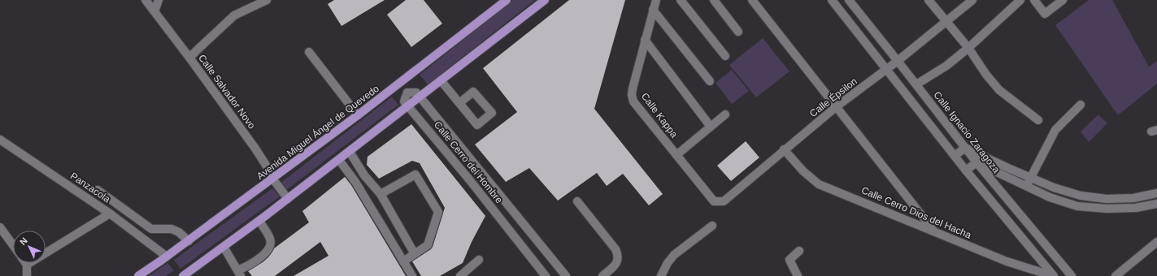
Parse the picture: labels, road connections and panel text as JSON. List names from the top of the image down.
{
  "streets": {
    "main road": ["Avenida Miguel Ángel de Quevedo"],
    "street": [
      "Calle Salvador Novo",
      "Calle Épsilon",
      "Calle Kappa",
      "Calle Ignacio Zaragoza",
      "Calle Cerro del Hombre",
      "Panzacola",
      "Calle Cerro Dios del Hacha"
    ]
  },
  "crossings": [
    ["Calle Salvador Novo", "Avenida Miguel Ángel de Quevedo"],
    ["Calle Épsilon", "Calle Kappa"],
    ["Calle Épsilon", "Calle Ignacio Zaragoza"],
    ["Calle Épsilon", "Calle Cerro Dios del Hacha"],
    ["Avenida Miguel Ángel de Quevedo", "Panzacola"]
  ],
  "north": "top left"
}
